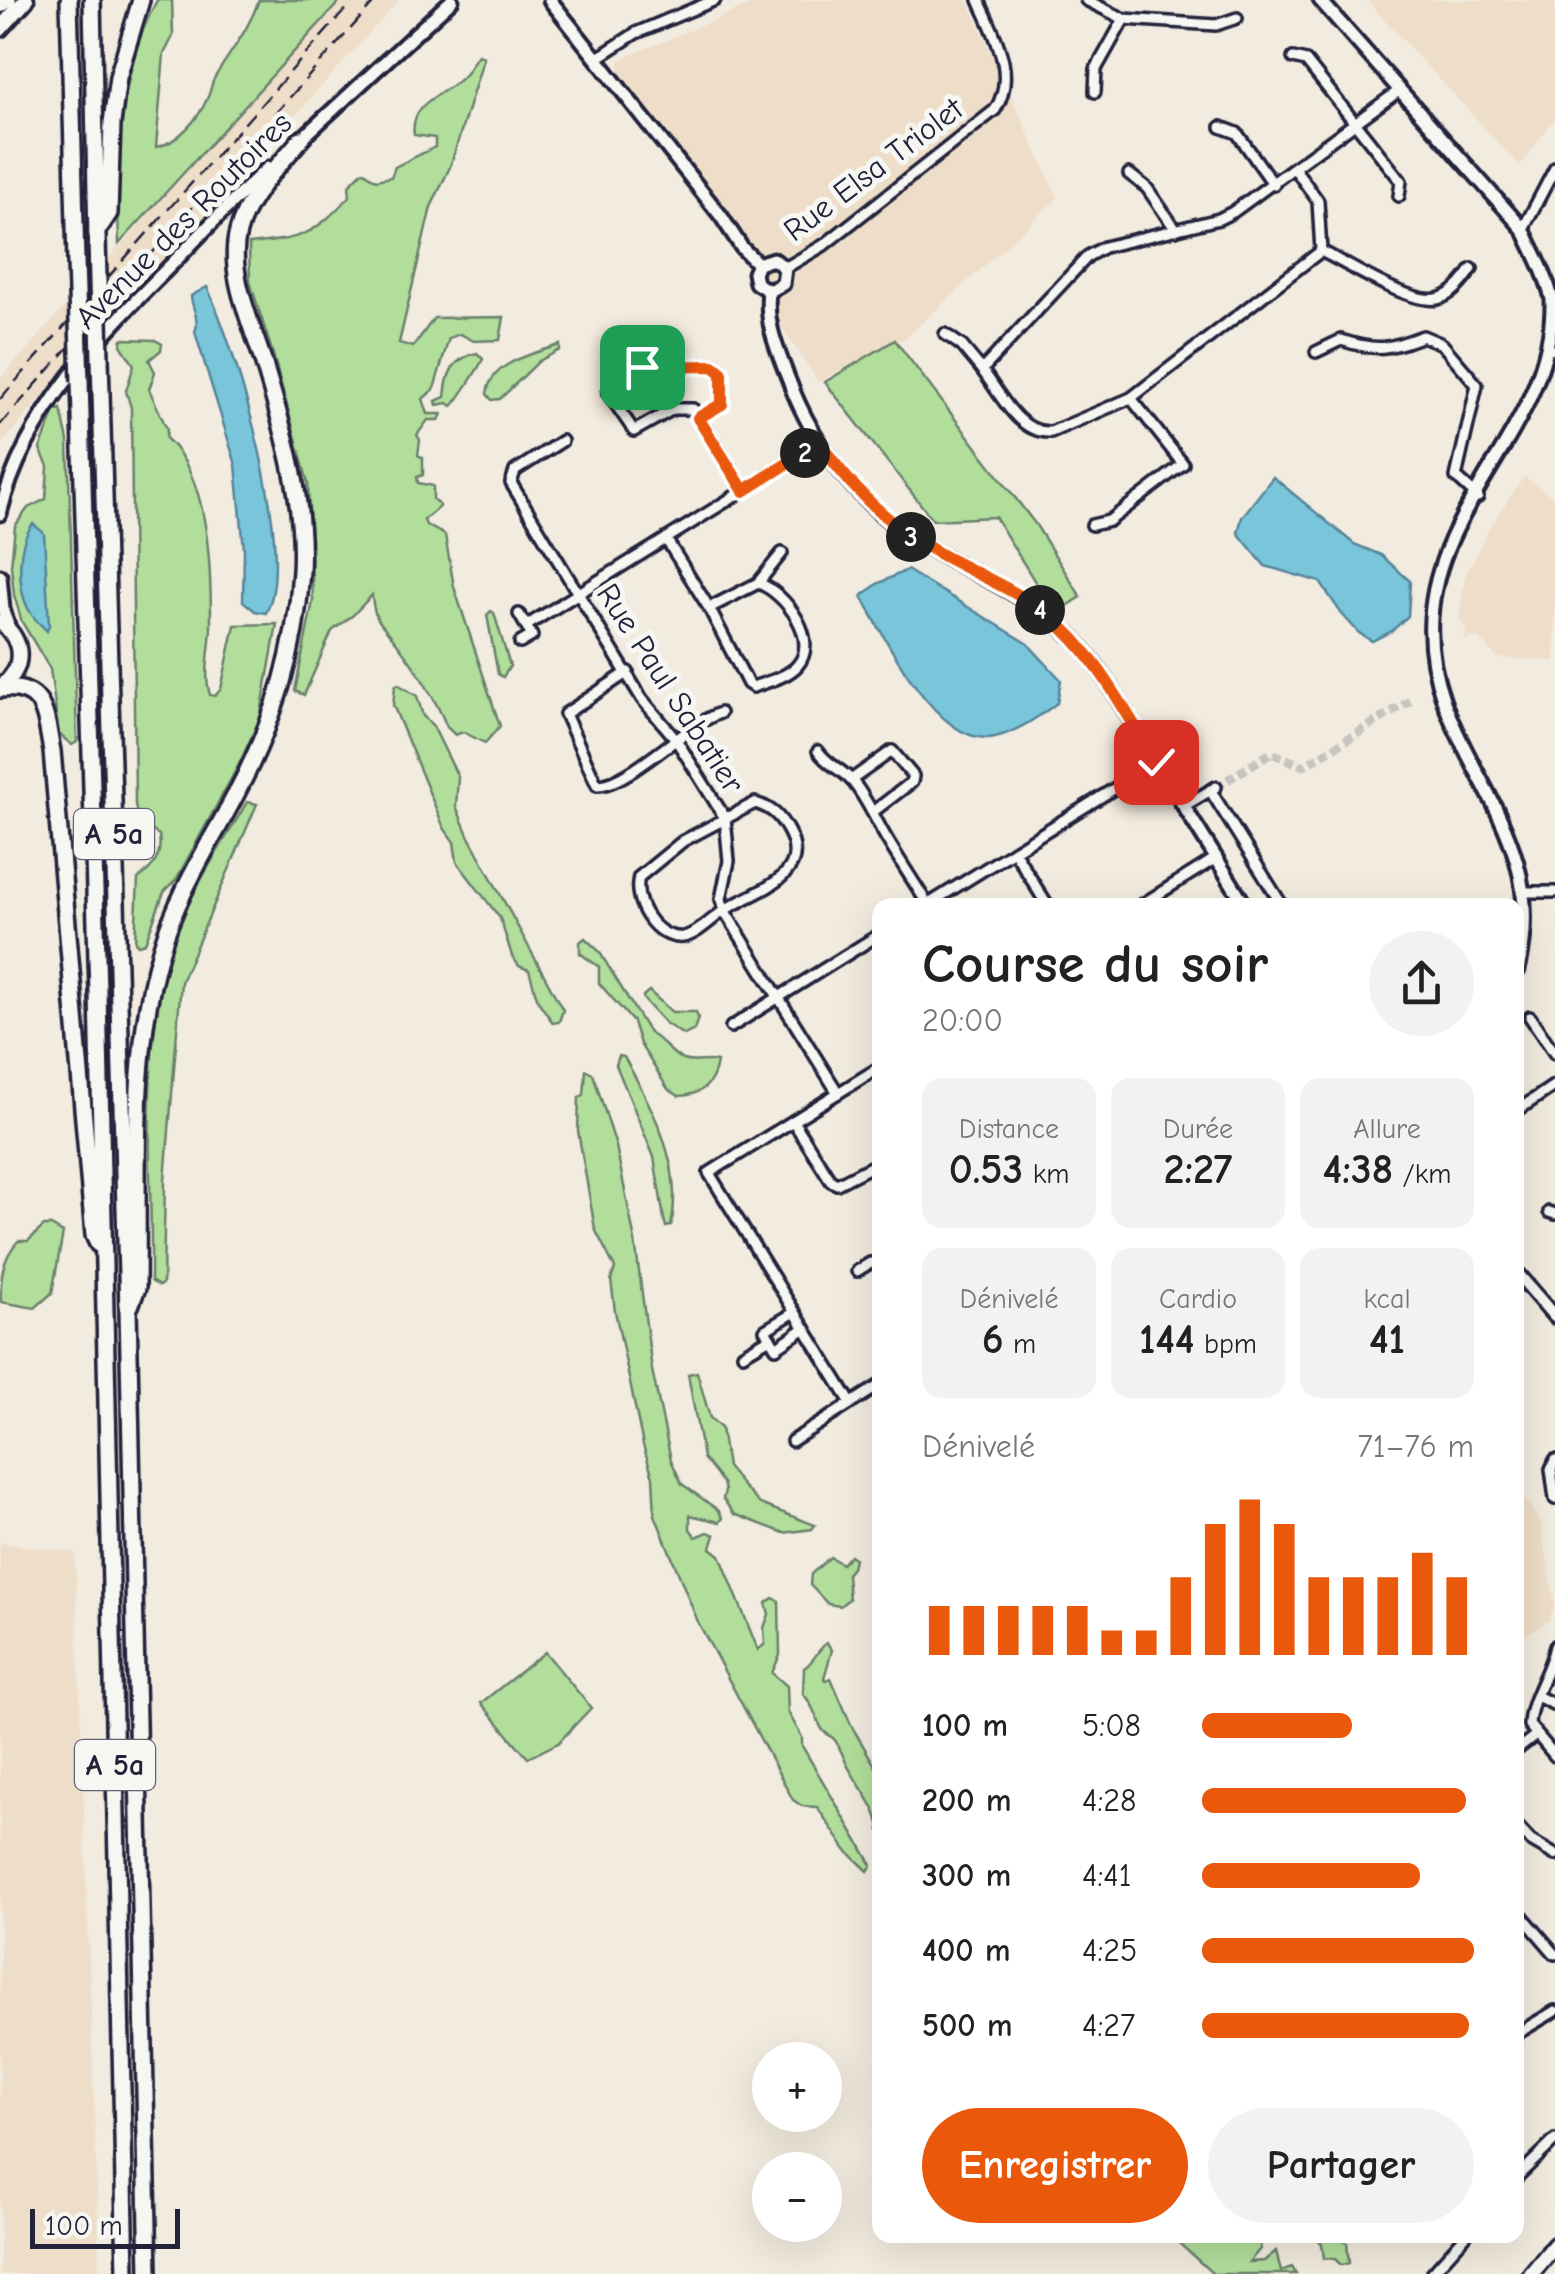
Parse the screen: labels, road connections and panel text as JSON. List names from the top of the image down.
{
  "streets": {
    "highway": ["A 5a"],
    "street": ["Rue Elsa Triolet", "Avenue des Routoires", "Rue Paul Sabatier"]
  },
  "scale_bar": "100 m",
  "page": {
    "pins": ["2", "3", "4"],
    "heading": ["Course du soir", "20:00"],
    "stats": [
      ["Distance", "0.53 km"],
      ["Durée", "2:27"],
      ["Allure", "4:38 /km"],
      ["Dénivelé", "6 m"],
      ["Cardio", "144 bpm"],
      ["kcal", "41"]
    ],
    "chart": ["Dénivelé", "71–76 m"],
    "list": [
      {
        "name": "100 m",
        "note": "5:08"
      },
      {
        "name": "200 m",
        "note": "4:28"
      },
      {
        "name": "300 m",
        "note": "4:41"
      },
      {
        "name": "400 m",
        "note": "4:25"
      },
      {
        "name": "500 m",
        "note": "4:27"
      }
    ],
    "map_buttons": ["+", "−"],
    "buttons": ["Enregistrer", "Partager"],
    "scale": "100 m"
  }
}
